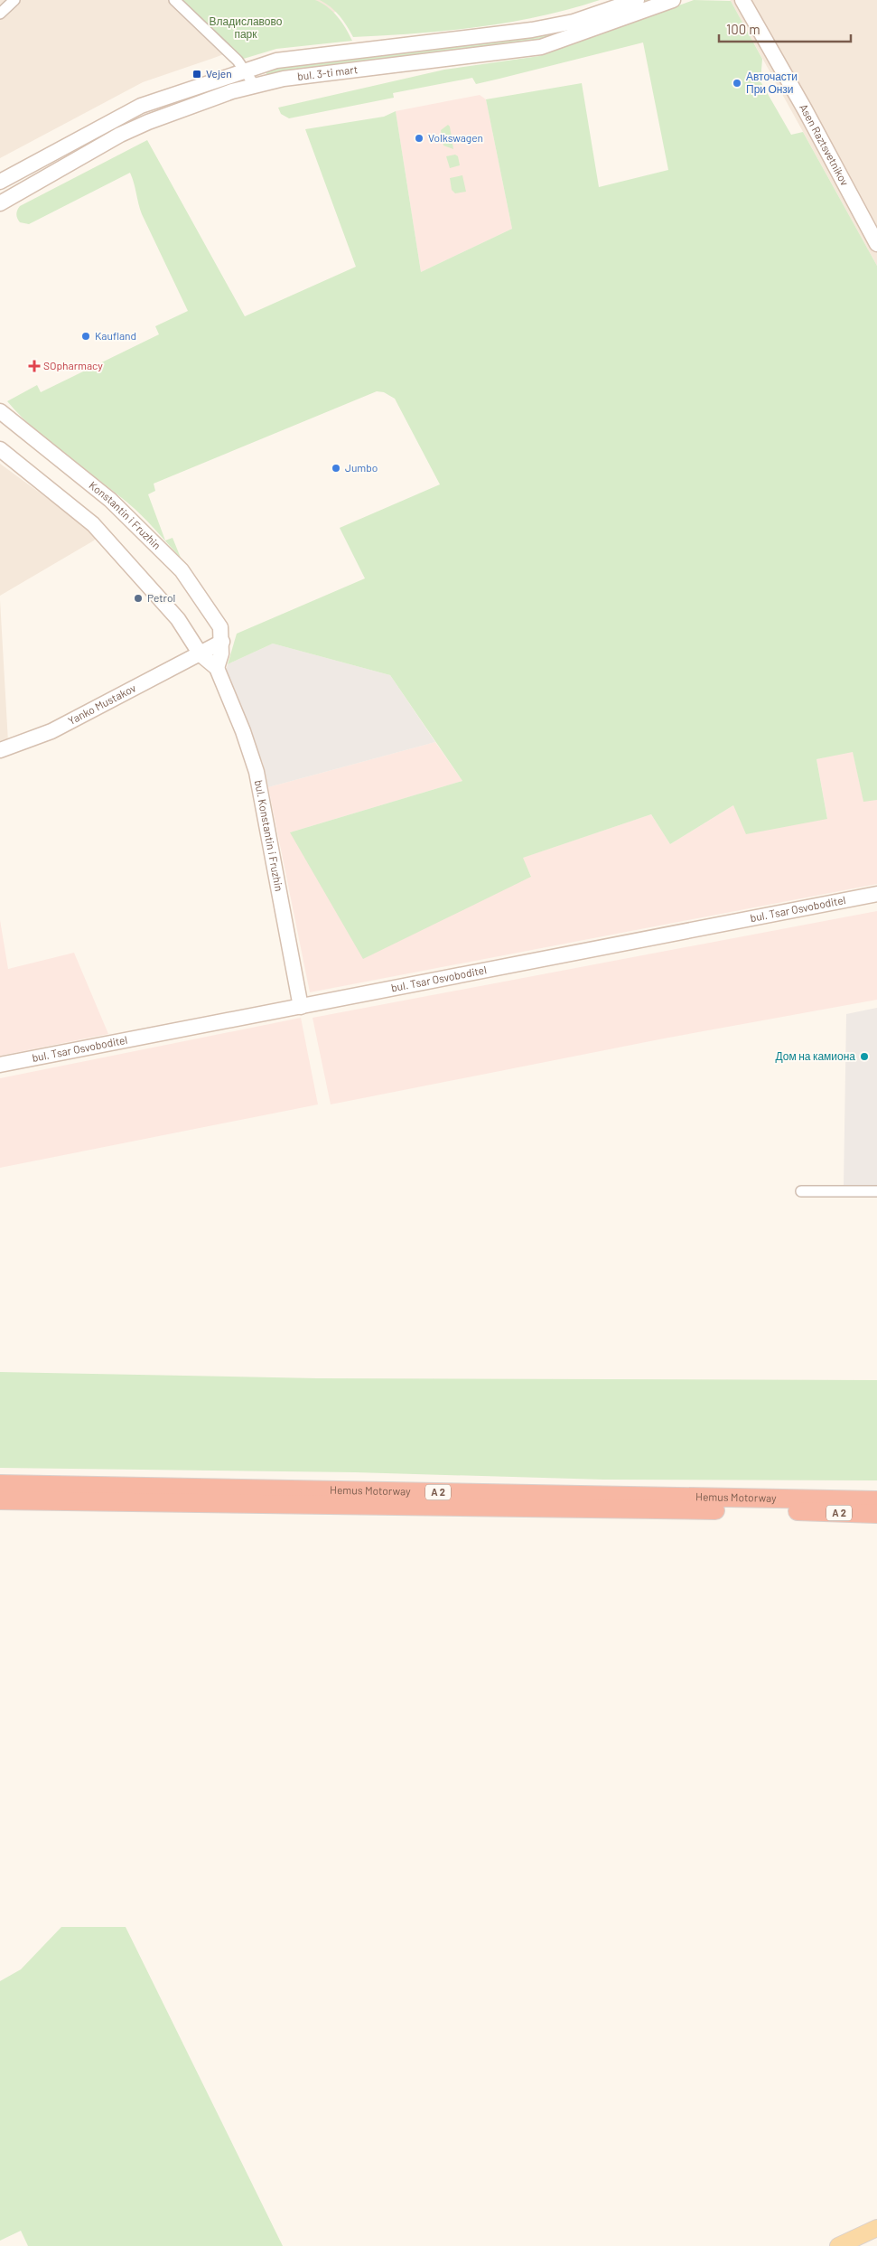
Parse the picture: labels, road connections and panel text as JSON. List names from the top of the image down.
{
  "streets": {
    "highway": ["Hemus Motorway", "A 2"],
    "street": [
      "bul. 3-ti mart",
      "Asen Raztsvetnikov",
      "Konstantin i Fruzhin",
      "Yanko Mustakov",
      "bul. Konstantin i Fruzhin",
      "bul. Tsar Osvoboditel"
    ]
  },
  "crossings": [
    ["Konstantin i Fruzhin", "Yanko Mustakov"],
    ["Yanko Mustakov", "bul. Konstantin i Fruzhin"],
    ["bul. Konstantin i Fruzhin", "bul. Tsar Osvoboditel"]
  ],
  "parks": ["Владиславово парк"],
  "places": {
    "transit": ["Vejen"],
    "other": [
      "Авточасти При Онзи",
      "Volkswagen",
      "Kaufland",
      "Jumbo",
      "Petrol",
      "Дом на камиона"
    ],
    "health": ["SOpharmacy"]
  },
  "scale_bar": "100 m"
}
